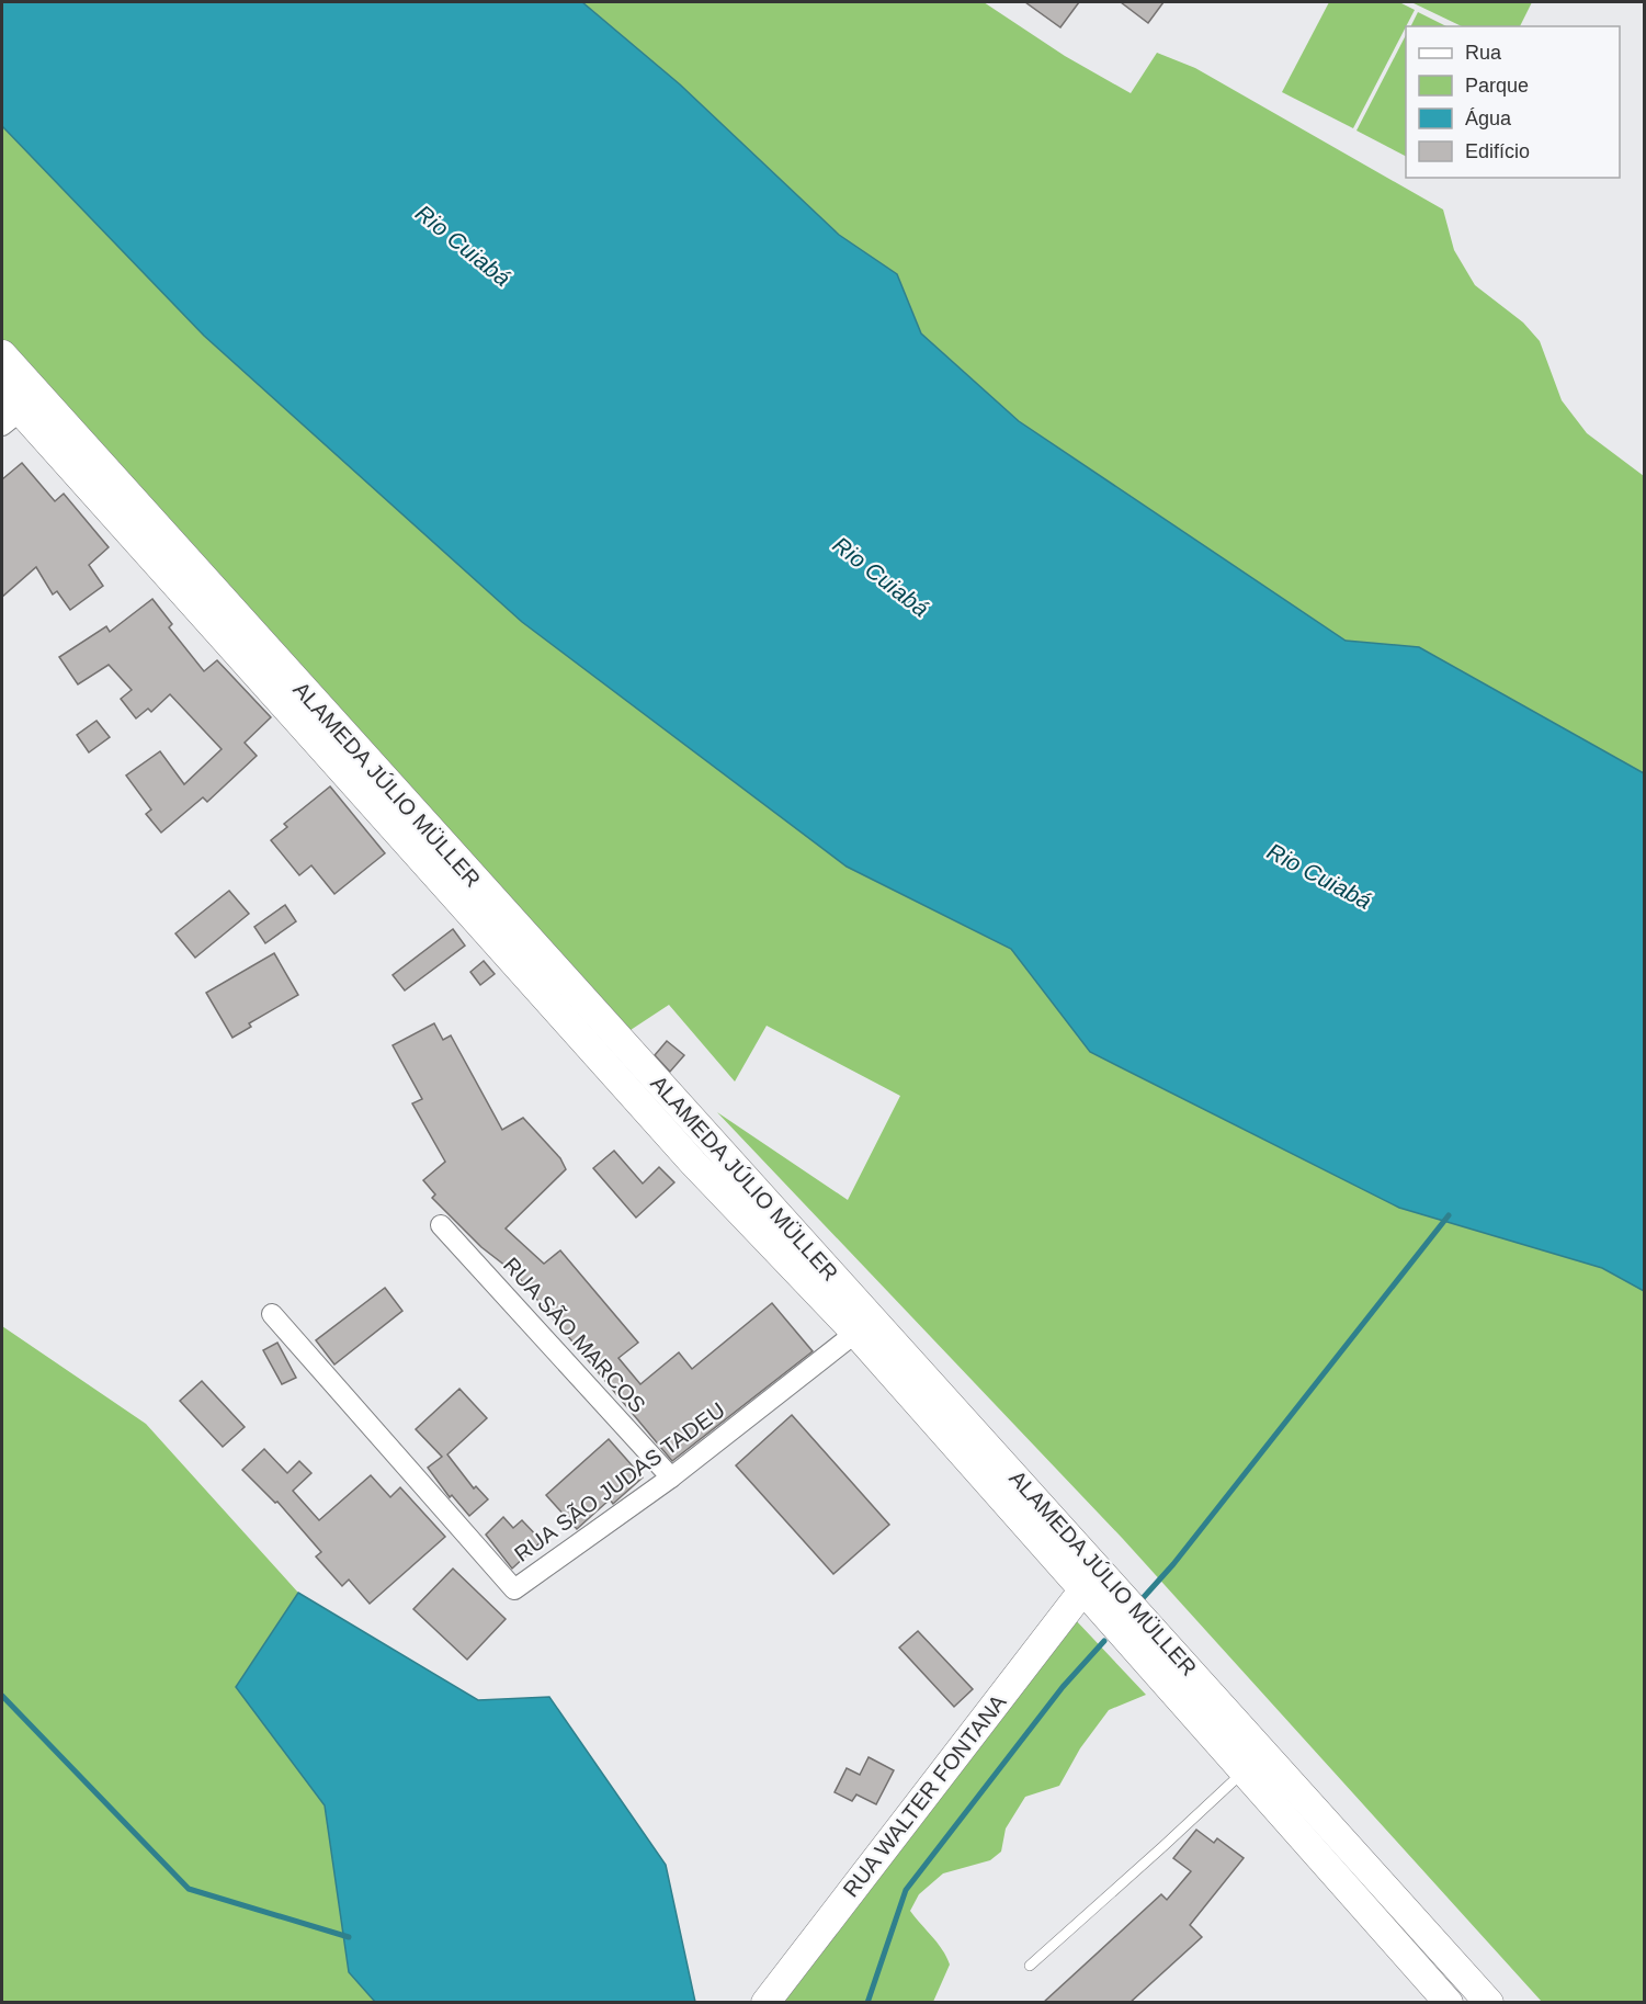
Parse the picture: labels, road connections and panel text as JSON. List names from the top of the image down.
{
  "streets": {
    "main road": ["ALAMEDA JÚLIO MÜLLER", "RUA WALTER FONTANA"],
    "street": ["RUA SÃO MARCOS", "RUA SÃO JUDAS TADEU"]
  },
  "crossings": [
    ["ALAMEDA JÚLIO MÜLLER", "RUA SÃO JUDAS TADEU"],
    ["ALAMEDA JÚLIO MÜLLER", "RUA WALTER FONTANA"],
    ["RUA SÃO MARCOS", "RUA SÃO JUDAS TADEU"]
  ],
  "water": ["Rio Cuiabá"],
  "legend": [
    "Rua",
    "Parque",
    "Água",
    "Edifício"
  ]
}
